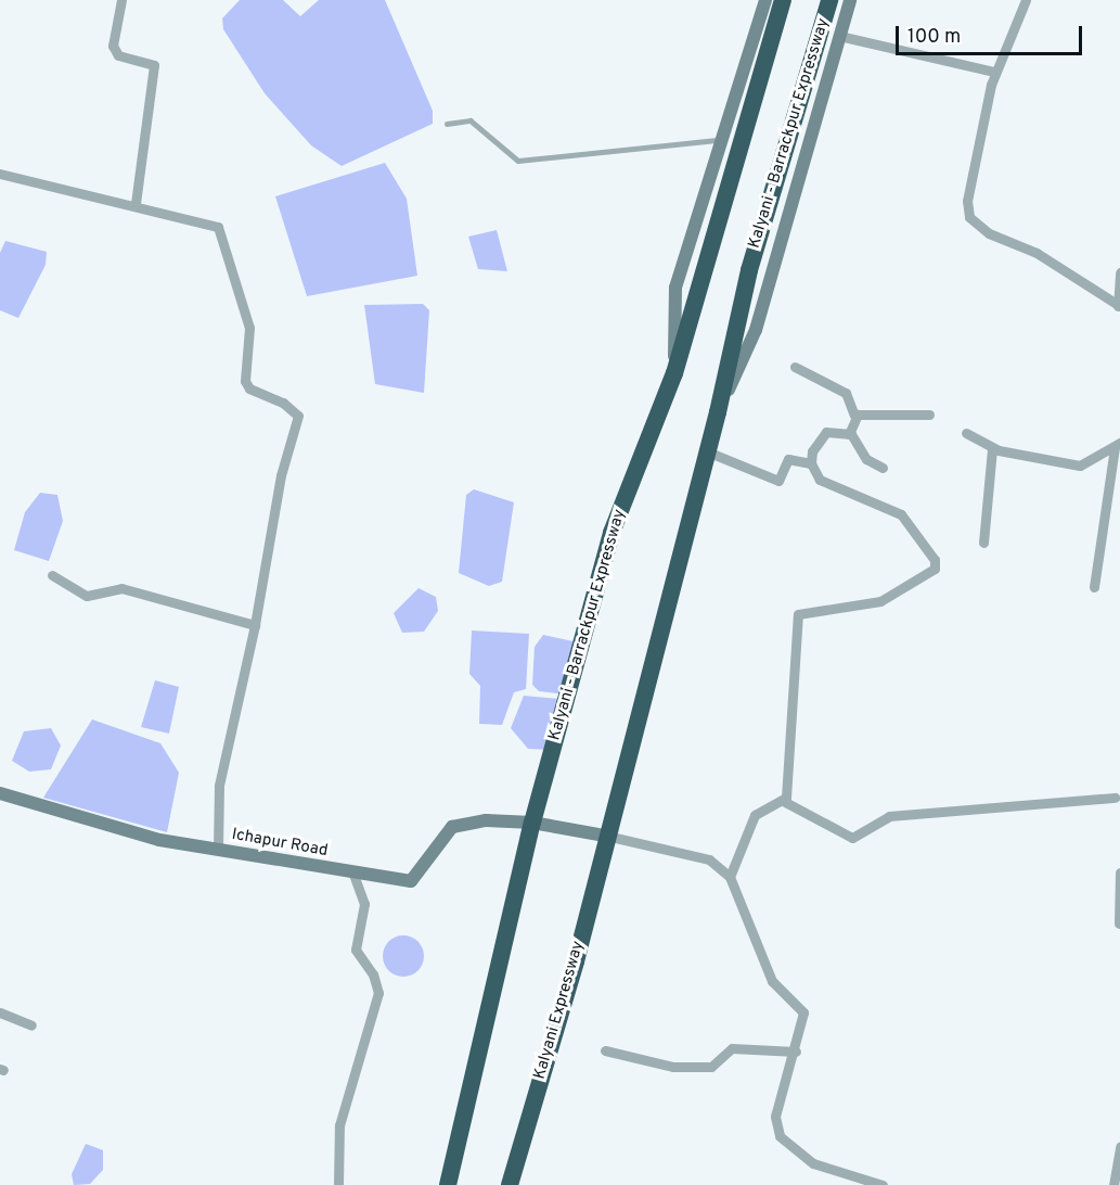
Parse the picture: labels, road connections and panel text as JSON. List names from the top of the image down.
{
  "streets": {
    "highway": ["Kalyani - Barrackpur Expressway", "Kalyani Expressway"],
    "street": ["Ichapur Road"]
  },
  "crossings": [
    ["Kalyani - Barrackpur Expressway", "Ichapur Road"],
    ["Kalyani - Barrackpur Expressway", "Kalyani Expressway"]
  ],
  "scale_bar": "100 m"
}
